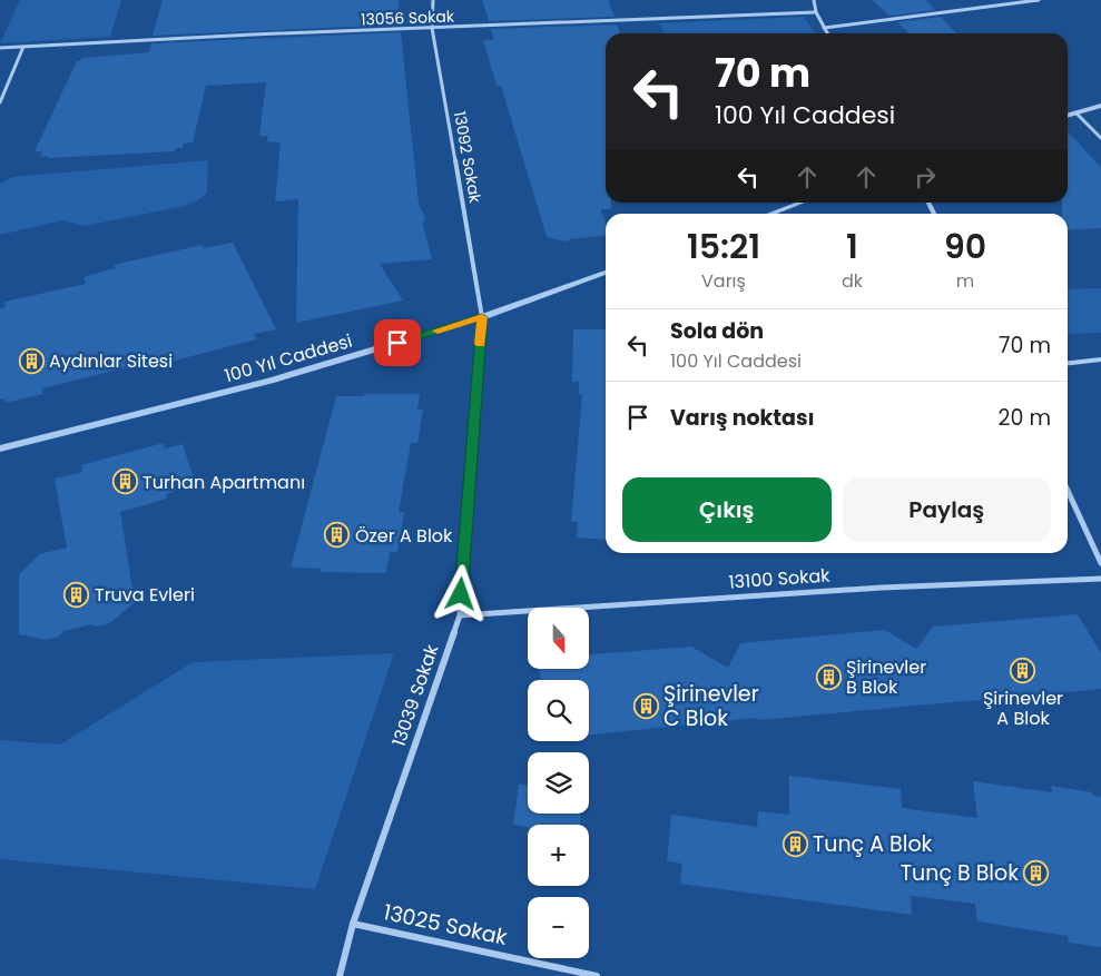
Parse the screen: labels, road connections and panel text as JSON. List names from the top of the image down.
{
  "streets": {
    "street": [
      "13056 Sokak",
      "13092 Sokak",
      "100 Yıl Caddesi",
      "13100 Sokak",
      "13039 Sokak",
      "13025 Sokak"
    ]
  },
  "crossings": [
    ["13056 Sokak", "13092 Sokak"],
    ["13092 Sokak", "100 Yıl Caddesi"],
    ["13092 Sokak", "13039 Sokak"],
    ["100 Yıl Caddesi", "13039 Sokak"],
    ["13100 Sokak", "13039 Sokak"],
    ["13039 Sokak", "13025 Sokak"]
  ],
  "places": {
    "building": [
      "Aydınlar Sitesi",
      "Turhan Apartmanı",
      "Özer A Blok",
      "Truva Evleri",
      "Şirinevler A Blok",
      "Şirinevler B Blok",
      "Şirinevler C Blok",
      "Tunç A Blok",
      "Tunç B Blok"
    ]
  },
  "north": "bottom",
  "page": {
    "turn": ["70 m", "100 Yıl Caddesi"],
    "eta": [
      "15:21",
      "Varış",
      "1",
      "dk",
      "90",
      "m"
    ],
    "list": [
      {
        "name": "Sola dön",
        "note": "100 Yıl Caddesi",
        "value": "70 m"
      },
      {
        "name": "Varış noktası",
        "value": "20 m"
      }
    ],
    "buttons": ["Çıkış", "Paylaş"],
    "map_buttons": ["+", "−"]
  }
}
